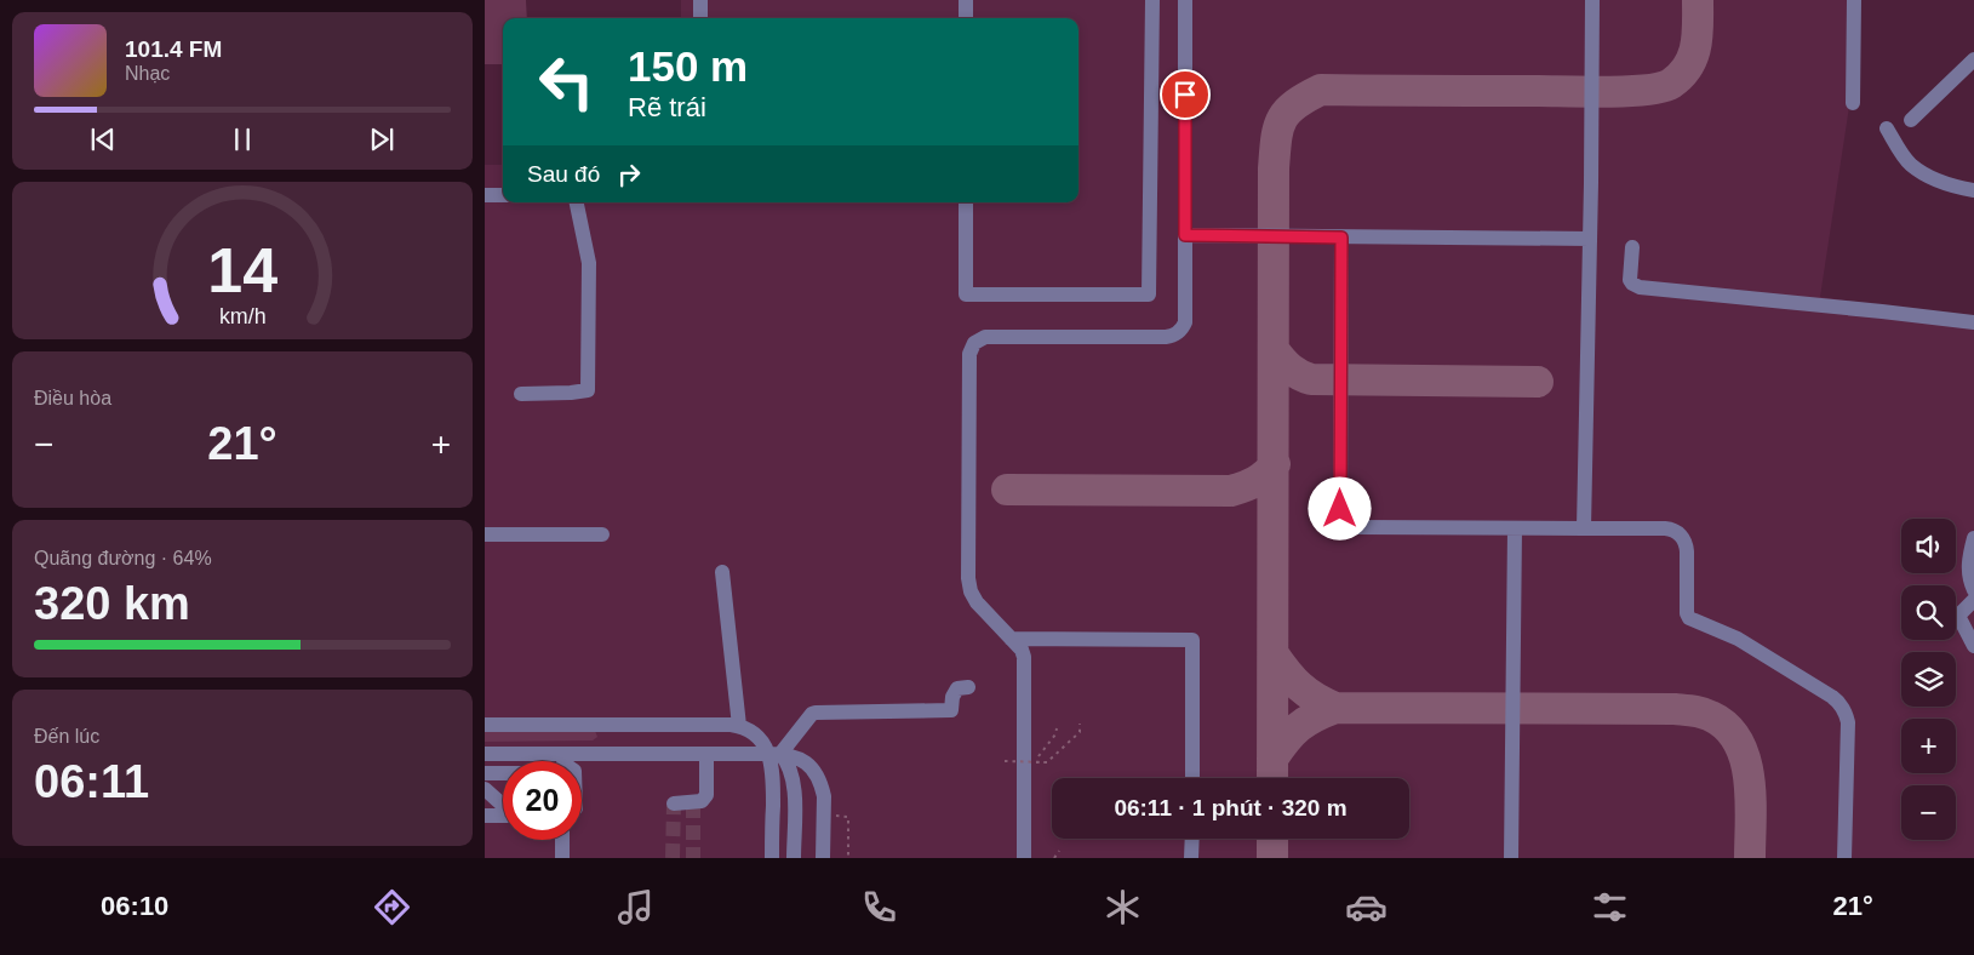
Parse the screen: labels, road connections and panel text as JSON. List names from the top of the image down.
{
  "page": {
    "turn": ["150 m", "Rẽ trái"],
    "song": ["101.4 FM", "Nhạc"],
    "then": "Sau đó",
    "tile": [
      "Điều hòa",
      ["Quãng đường · 64%", "320 km"],
      ["Đến lúc", "06:11"]
    ],
    "heat": ["−", "21°", "+"],
    "map_buttons": ["+", "−"],
    "limit": "20",
    "trip": "06:11 · 1 phút · 320 m",
    "tabs": ["06:10", "21°"],
    "gauge": ["14", "km/h"]
  }
}
